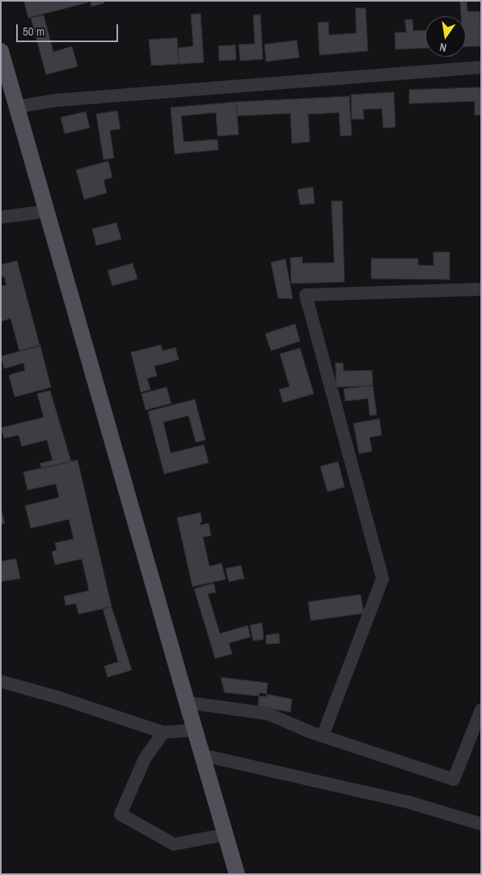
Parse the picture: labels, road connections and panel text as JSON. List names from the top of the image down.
{
  "scale_bar": "50 m",
  "north": "bottom"
}
